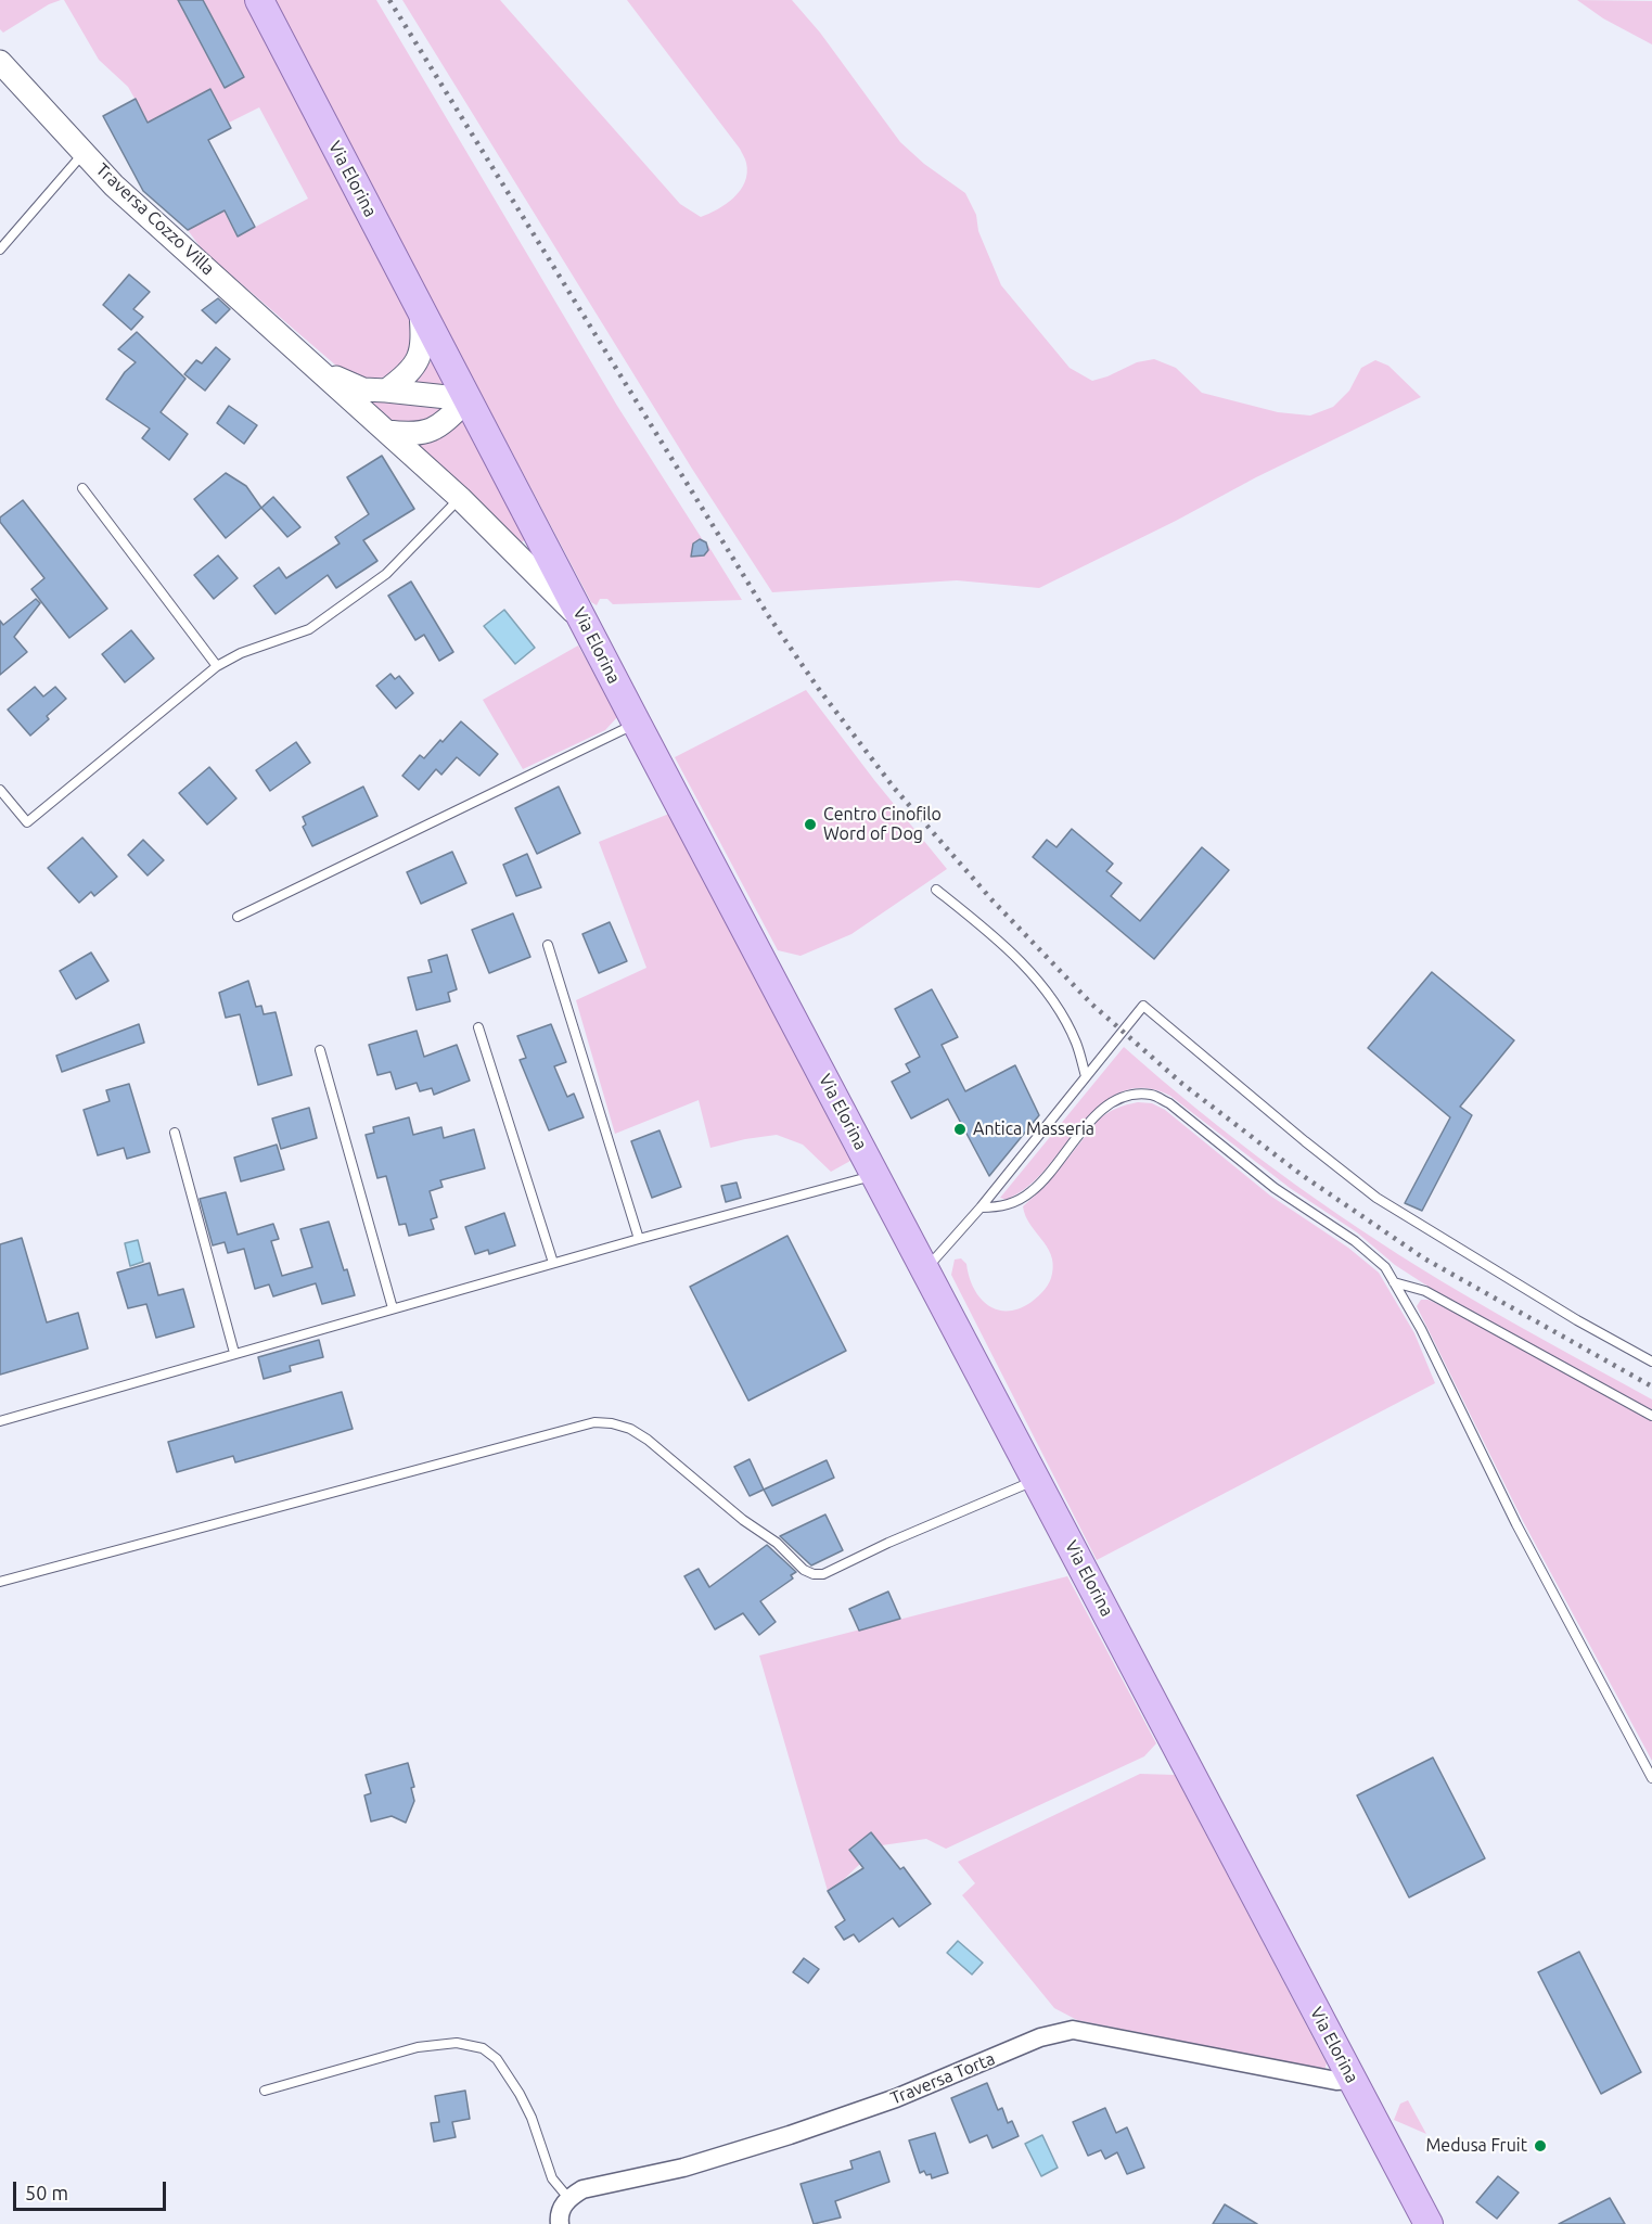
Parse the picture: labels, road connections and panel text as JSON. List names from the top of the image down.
{
  "streets": {
    "main road": ["Via Elorina"],
    "street": ["Traversa Cozzo Villa", "Traversa Torta"]
  },
  "crossings": [
    ["Via Elorina", "Traversa Cozzo Villa"],
    ["Via Elorina", "Traversa Torta"]
  ],
  "places": ["Centro Cinofilo Word of Dog", "Antica Masseria", "Medusa Fruit"],
  "scale_bar": "50 m"
}
